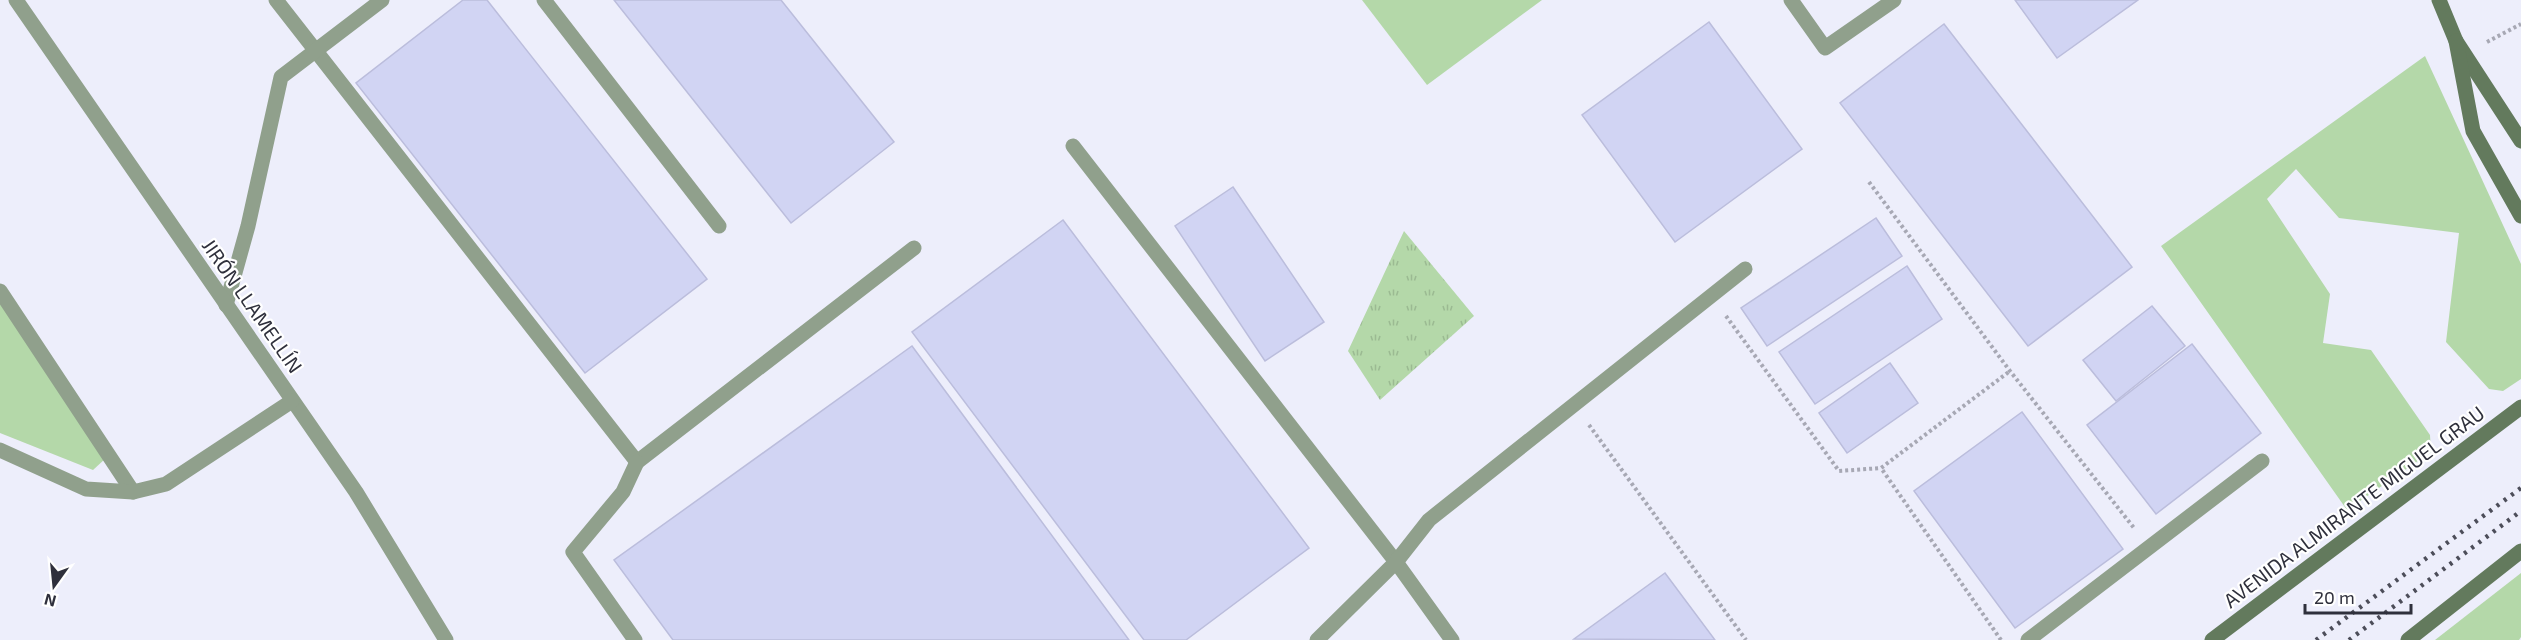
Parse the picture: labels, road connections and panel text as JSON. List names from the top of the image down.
{
  "streets": {
    "main road": ["AVENIDA ALMIRANTE MIGUEL GRAU"],
    "street": ["JIRÓN LLAMELLÍN"]
  },
  "scale_bar": "20 m",
  "north": "bottom"
}
